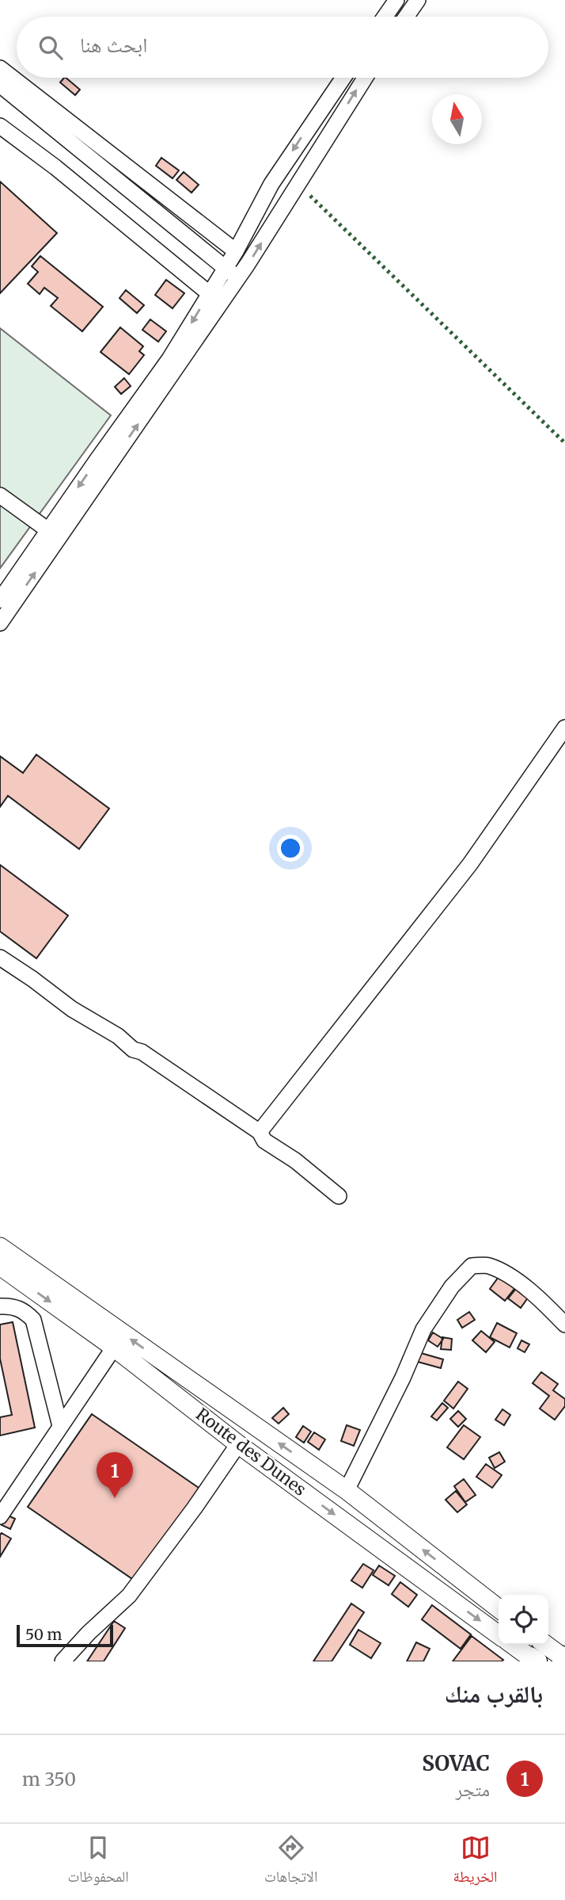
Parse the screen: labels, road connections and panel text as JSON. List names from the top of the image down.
{
  "streets": {
    "main road": ["Route des Dunes"]
  },
  "scale_bar": "50 m",
  "north": "top",
  "page": {
    "search": "ابحث هنا",
    "pins": "1",
    "scale": "50 m",
    "heading": "بالقرب منك",
    "list": [
      {
        "mark": "1",
        "name": "SOVAC",
        "note": "متجر",
        "value": "350 m"
      }
    ],
    "nav": ["الخريطة", "الاتجاهات", "المحفوظات"]
  }
}
